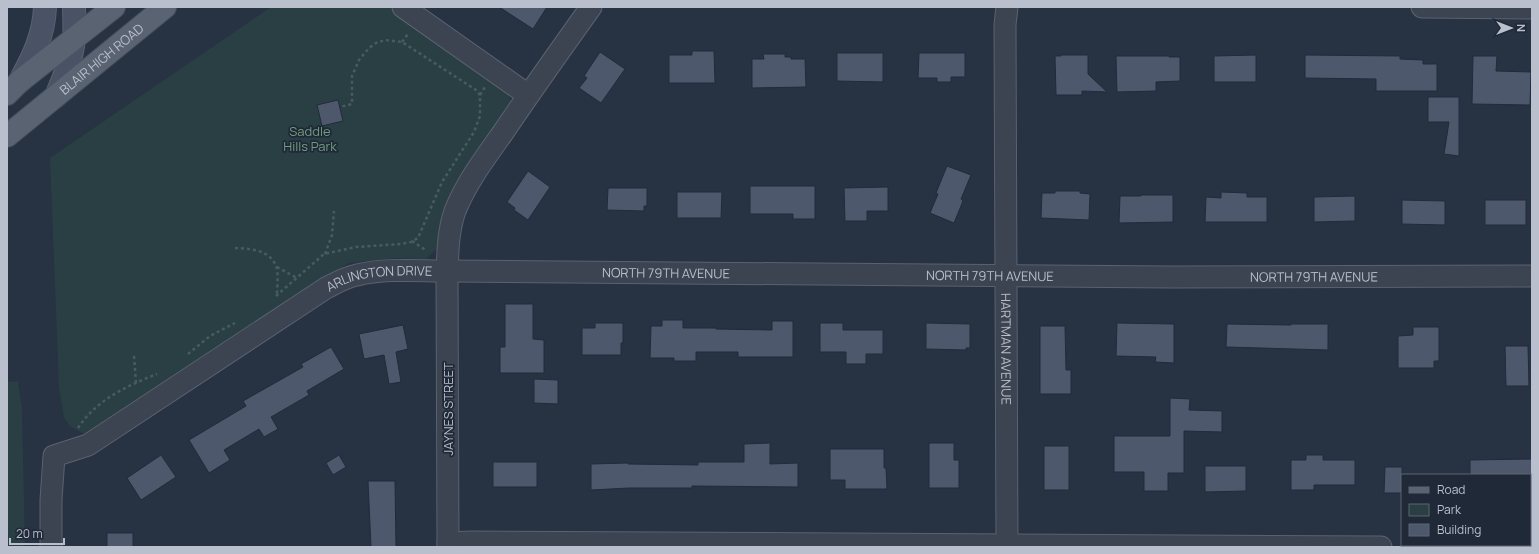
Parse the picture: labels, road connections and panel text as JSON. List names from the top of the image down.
{
  "streets": {
    "main road": ["BLAIR HIGH ROAD"],
    "street": [
      "NORTH 79TH AVENUE",
      "ARLINGTON DRIVE",
      "HARTMAN AVENUE",
      "JAYNES STREET"
    ]
  },
  "crossings": [
    ["NORTH 79TH AVENUE", "ARLINGTON DRIVE"],
    ["NORTH 79TH AVENUE", "HARTMAN AVENUE"],
    ["NORTH 79TH AVENUE", "JAYNES STREET"],
    ["ARLINGTON DRIVE", "JAYNES STREET"]
  ],
  "parks": ["Saddle Hills Park"],
  "legend": ["Road", "Park", "Building"],
  "scale_bar": "20 m",
  "north": "right"
}
